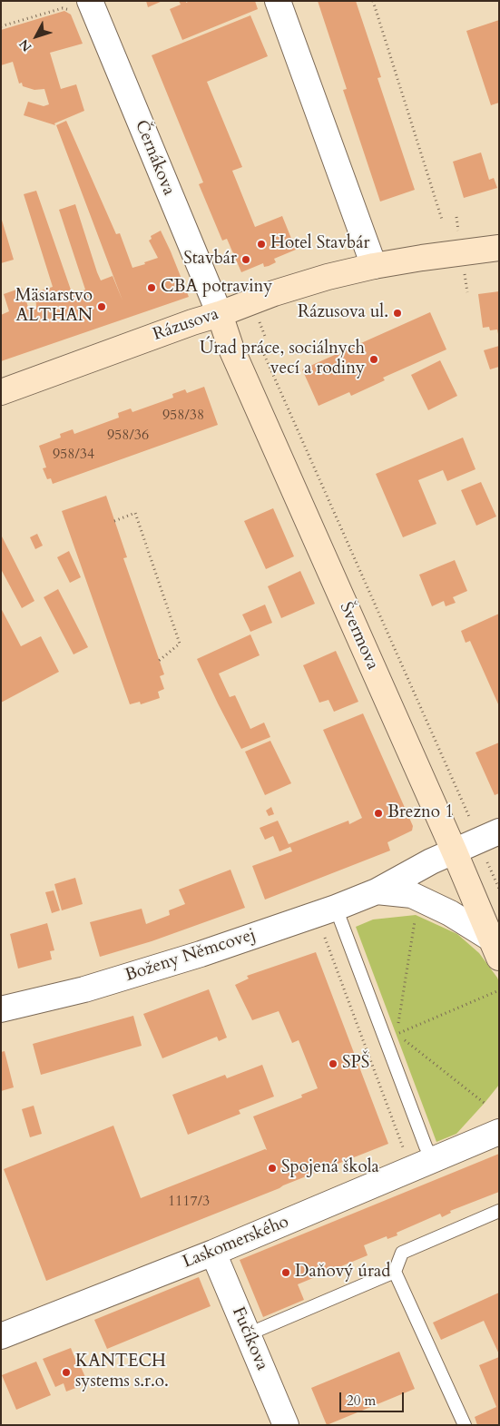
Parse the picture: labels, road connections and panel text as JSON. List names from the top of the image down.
{
  "streets": {
    "street": [
      "Černákova",
      "Rázusova",
      "Švermova",
      "Boženy Němcovej",
      "Laskomerského",
      "Fučíkova"
    ]
  },
  "crossings": [
    ["Černákova", "Rázusova"],
    ["Černákova", "Švermova"],
    ["Rázusova", "Švermova"],
    ["Švermova", "Boženy Němcovej"],
    ["Laskomerského", "Fučíkova"]
  ],
  "places": [
    "Hotel Stavbár",
    "Stavbár",
    "CBA potraviny",
    "Mäsiarstvo ALTHAN",
    "Rázusova ul.",
    "Úrad práce, sociálnych vecí a rodiny",
    "Brezno 1",
    "SPŠ",
    "Spojená škola",
    "Daňový úrad",
    "KANTECH systems s.r.o."
  ],
  "house_numbers": [
    "958/38",
    "958/36",
    "958/34",
    "1117/3"
  ],
  "scale_bar": "20 m",
  "north": "bottom left"
}
